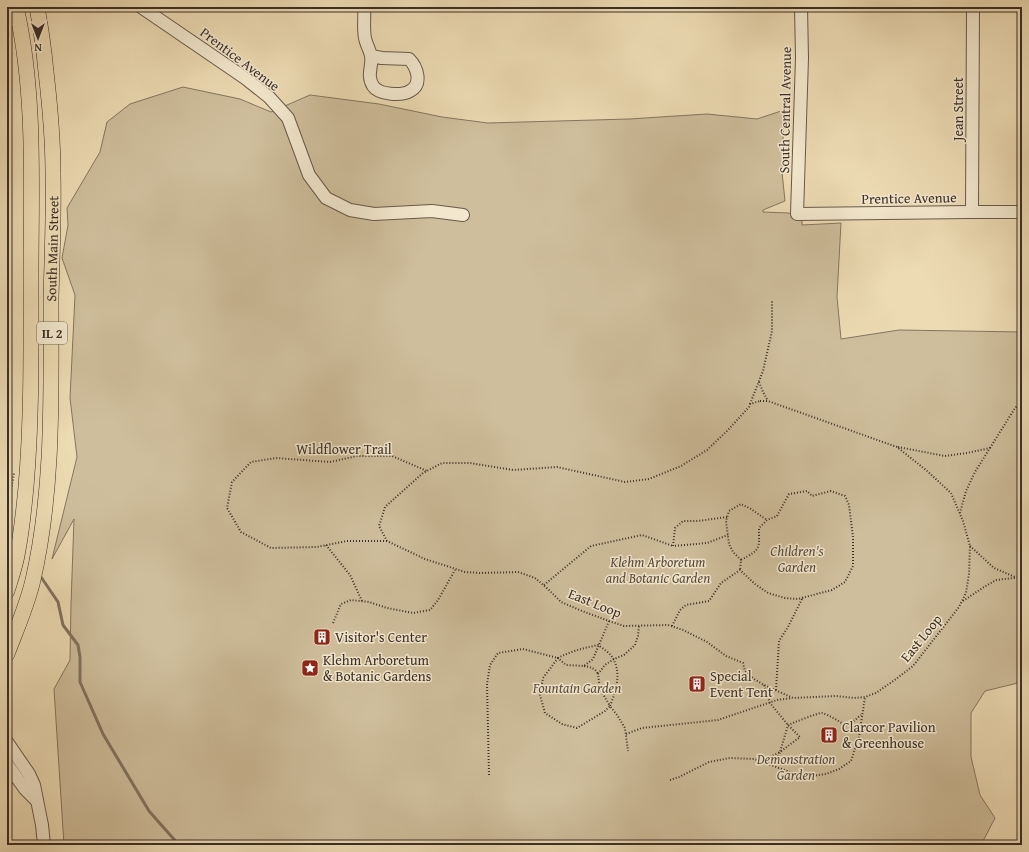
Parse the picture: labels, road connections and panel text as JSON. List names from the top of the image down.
{
  "streets": {
    "main road": ["South Main Street", "IL 2"],
    "street": ["Prentice Avenue", "Jean Street", "South Central Avenue"],
    "path": ["Wildflower Trail", "East Loop"]
  },
  "crossings": [
    ["Prentice Avenue", "Jean Street"],
    ["Prentice Avenue", "South Central Avenue"],
    ["Wildflower Trail", "East Loop"]
  ],
  "parks": [
    "Children's Garden",
    "Klehm Arboretum and Botanic Garden",
    "Fountain Garden",
    "Demonstration Garden"
  ],
  "places": {
    "building": ["Visitor's Center", "Special Event Tent", "Clarcor Pavilion & Greenhouse"],
    "place": ["Klehm Arboretum & Botanic Gardens"]
  },
  "north": "bottom"
}
